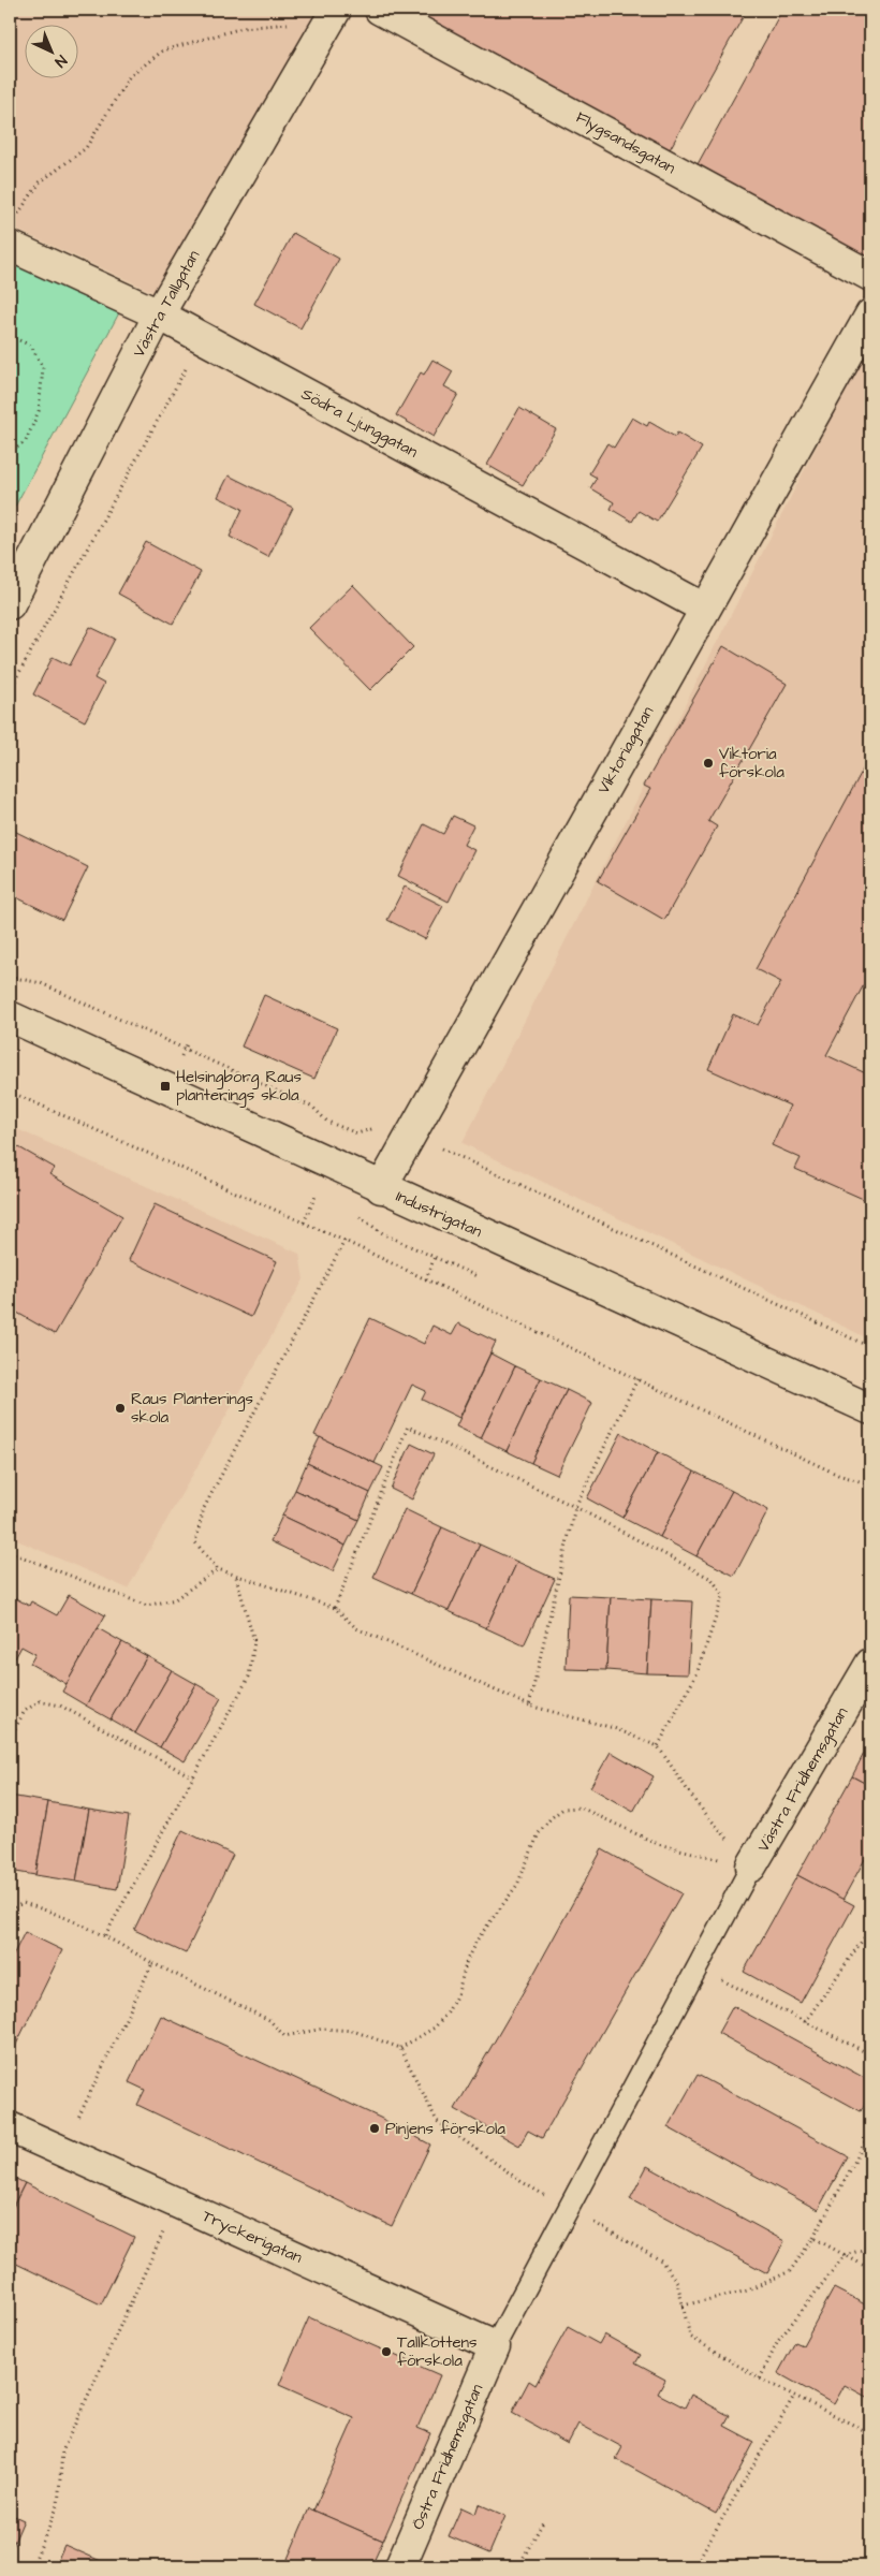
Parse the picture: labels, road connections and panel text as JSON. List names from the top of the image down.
{
  "streets": {
    "street": [
      "Flygsandsgatan",
      "Västra Tallgatan",
      "Södra Ljunggatan",
      "Viktoriagatan",
      "Industrigatan",
      "Västra Fridhemsgatan",
      "Tryckerigatan",
      "Östra Fridhemsgatan"
    ]
  },
  "crossings": [
    ["Västra Tallgatan", "Södra Ljunggatan"],
    ["Södra Ljunggatan", "Viktoriagatan"],
    ["Viktoriagatan", "Industrigatan"],
    ["Tryckerigatan", "Östra Fridhemsgatan"]
  ],
  "places": {
    "other": [
      "Viktoria förskola",
      "Raus Planterings skola",
      "Pinjens förskola",
      "Tallkottens förskola"
    ],
    "transit": ["Helsingborg Raus planterings skola"]
  },
  "north": "bottom right"
}
